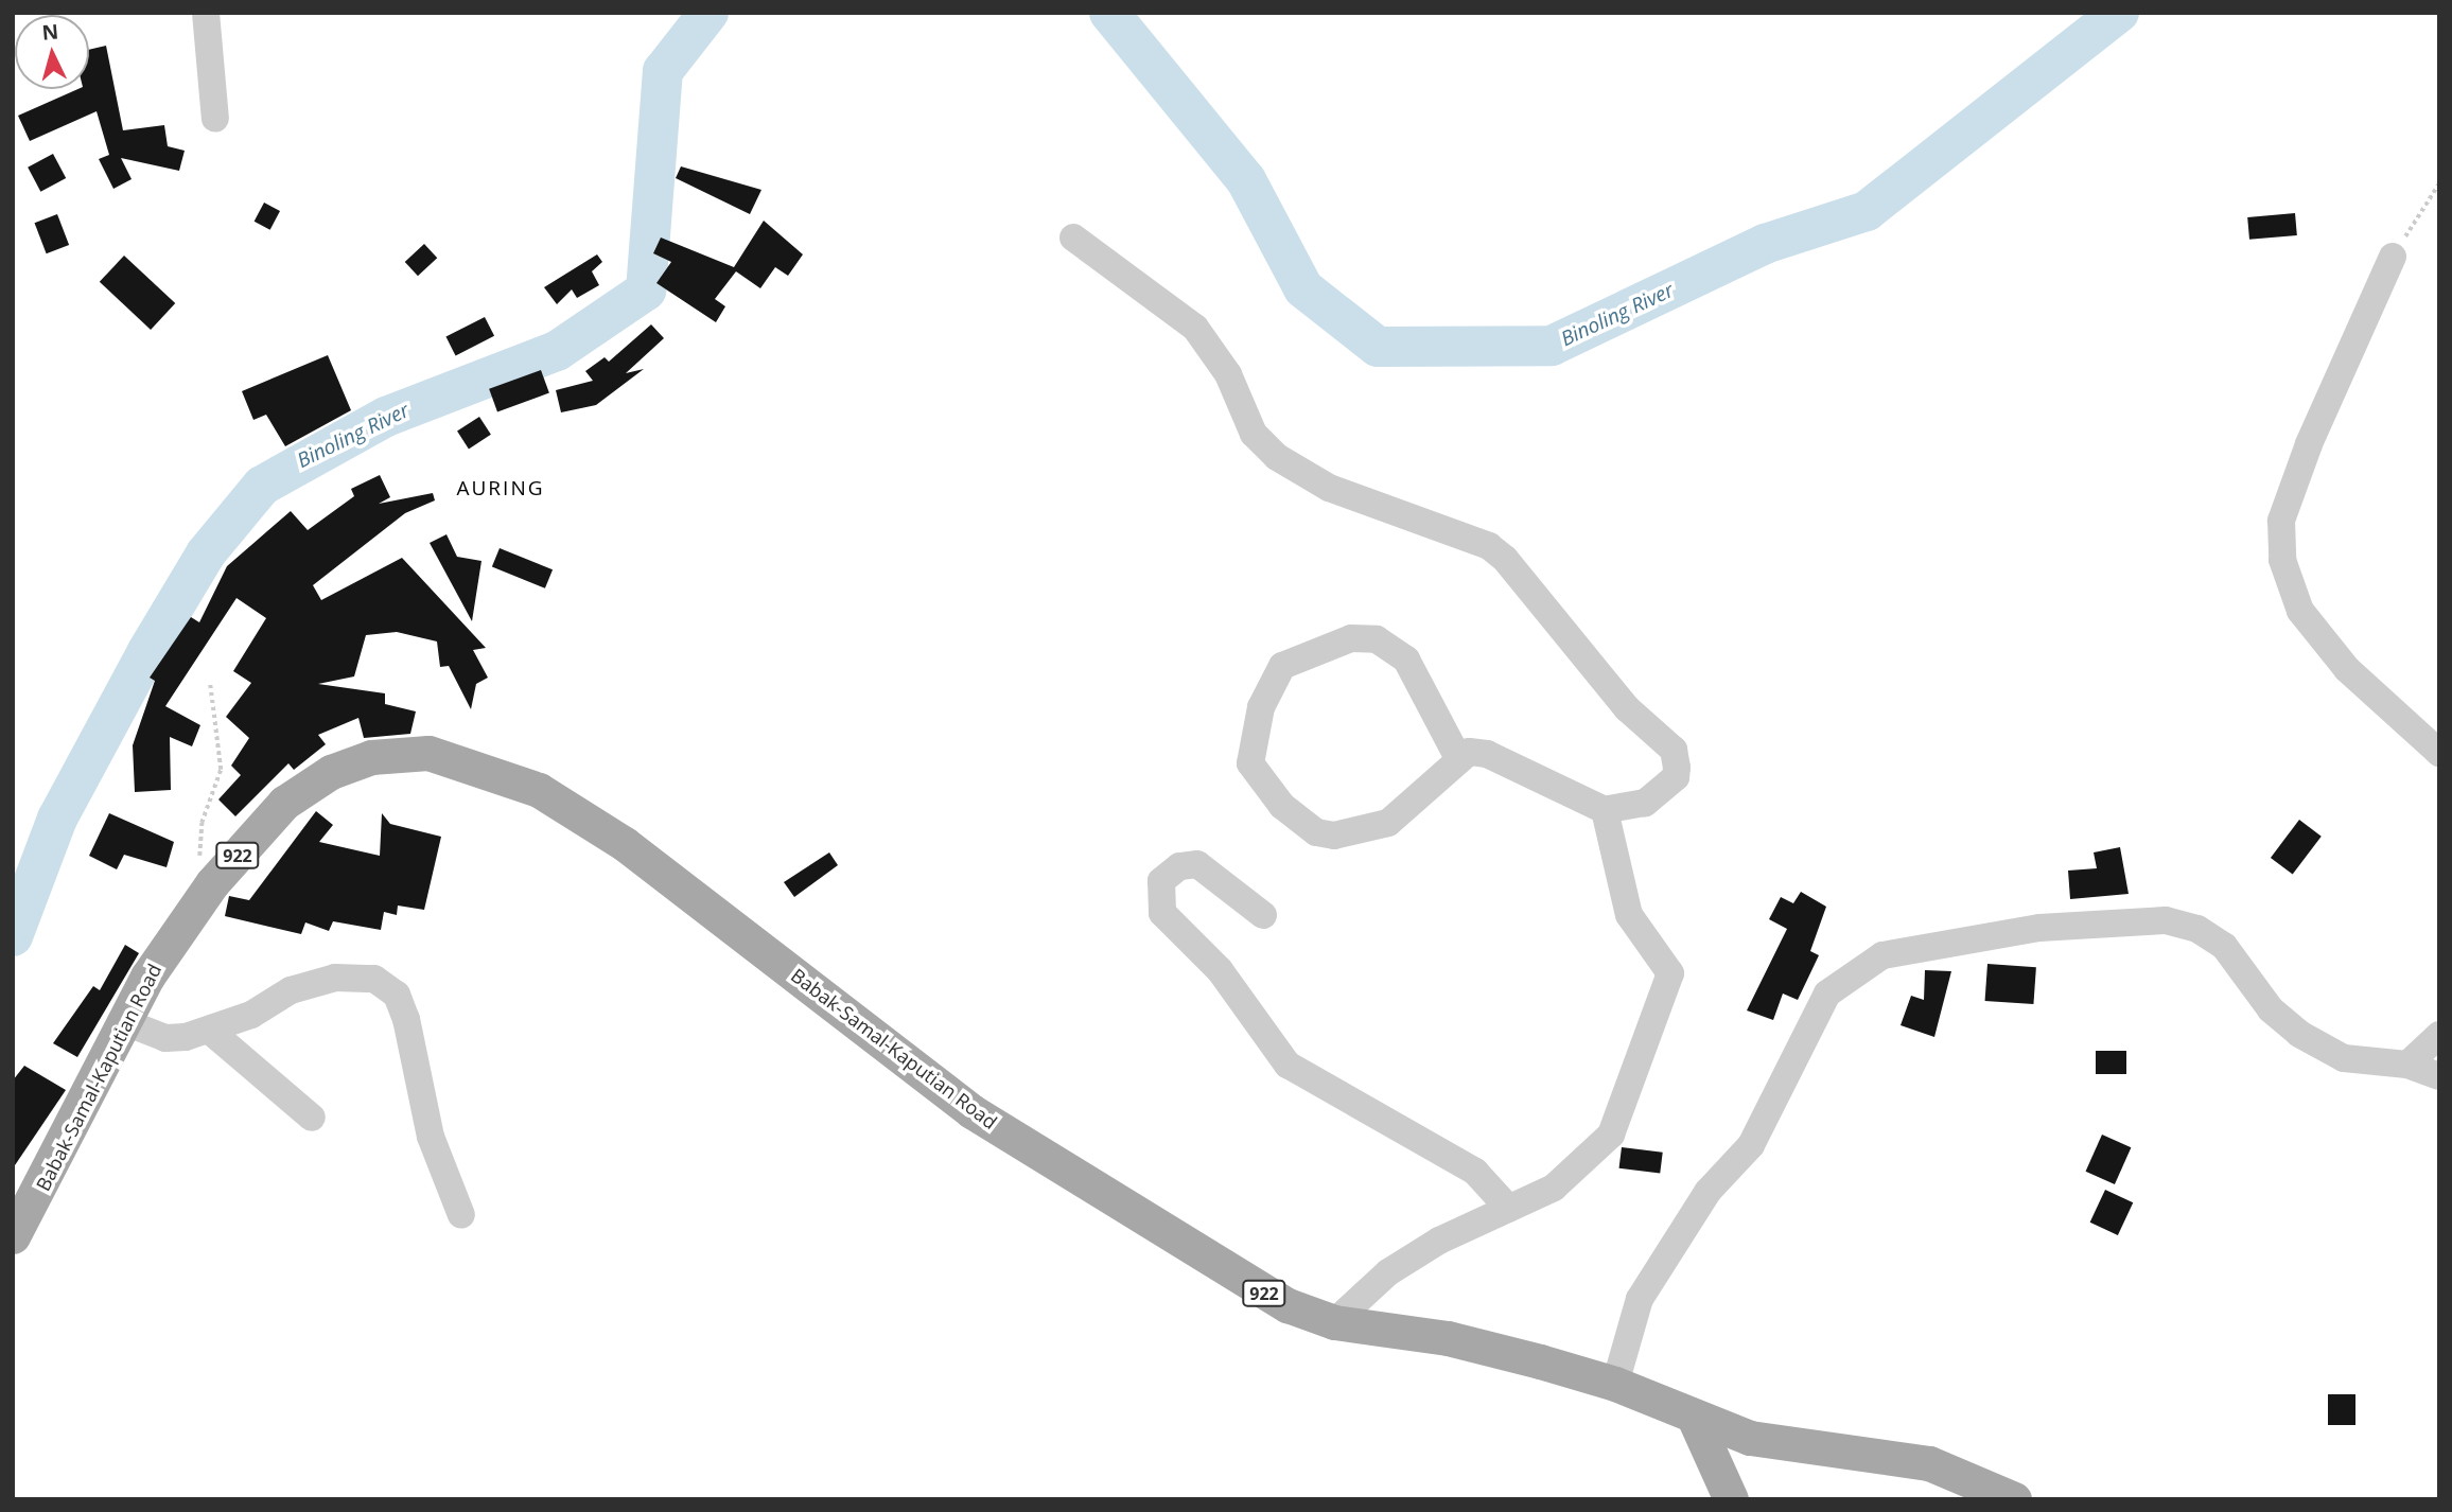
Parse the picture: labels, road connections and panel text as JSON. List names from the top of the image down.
{
  "streets": {
    "main road": ["922", "Babak-Samal-Kaputian Road"]
  },
  "districts": ["AURING"],
  "water": ["Binoling River"],
  "north": "top"
}
